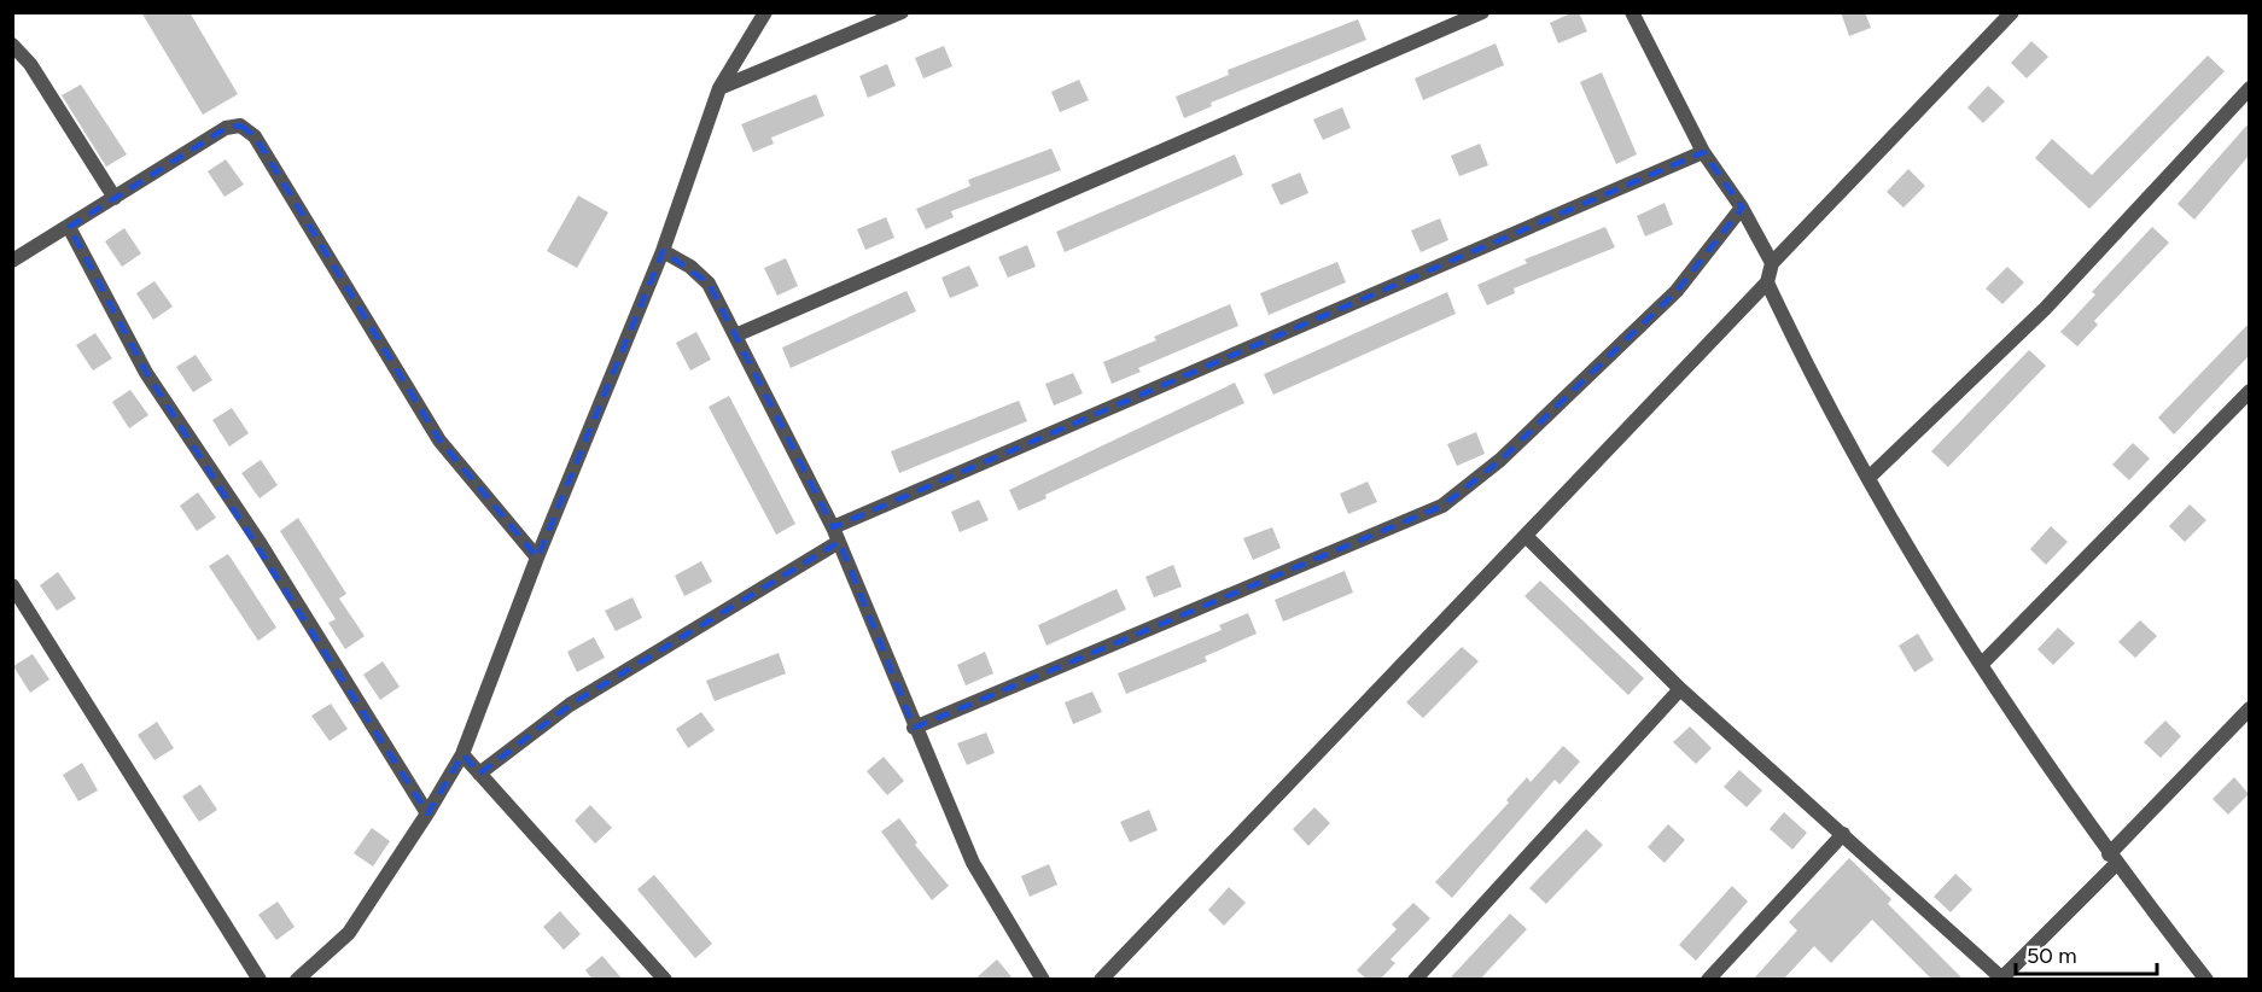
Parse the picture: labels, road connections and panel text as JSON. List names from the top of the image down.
{
  "scale_bar": "50 m"
}
